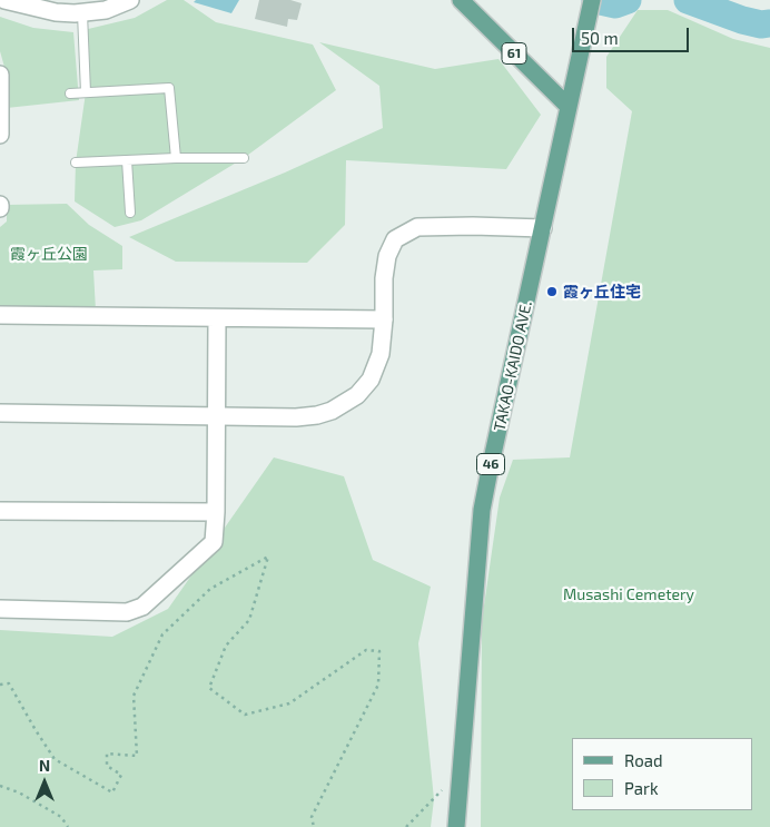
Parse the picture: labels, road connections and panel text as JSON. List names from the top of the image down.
{
  "streets": {
    "main road": ["61", "TAKAO-KAIDO AVE.", "46"]
  },
  "crossings": [
    ["61", "TAKAO-KAIDO AVE."],
    ["61", "46"],
    ["TAKAO-KAIDO AVE.", "46"]
  ],
  "parks": ["霞ヶ丘公園", "Musashi Cemetery"],
  "places": ["霞ヶ丘住宅"],
  "legend": ["Road", "Park"],
  "scale_bar": "50 m",
  "north": "top"
}
